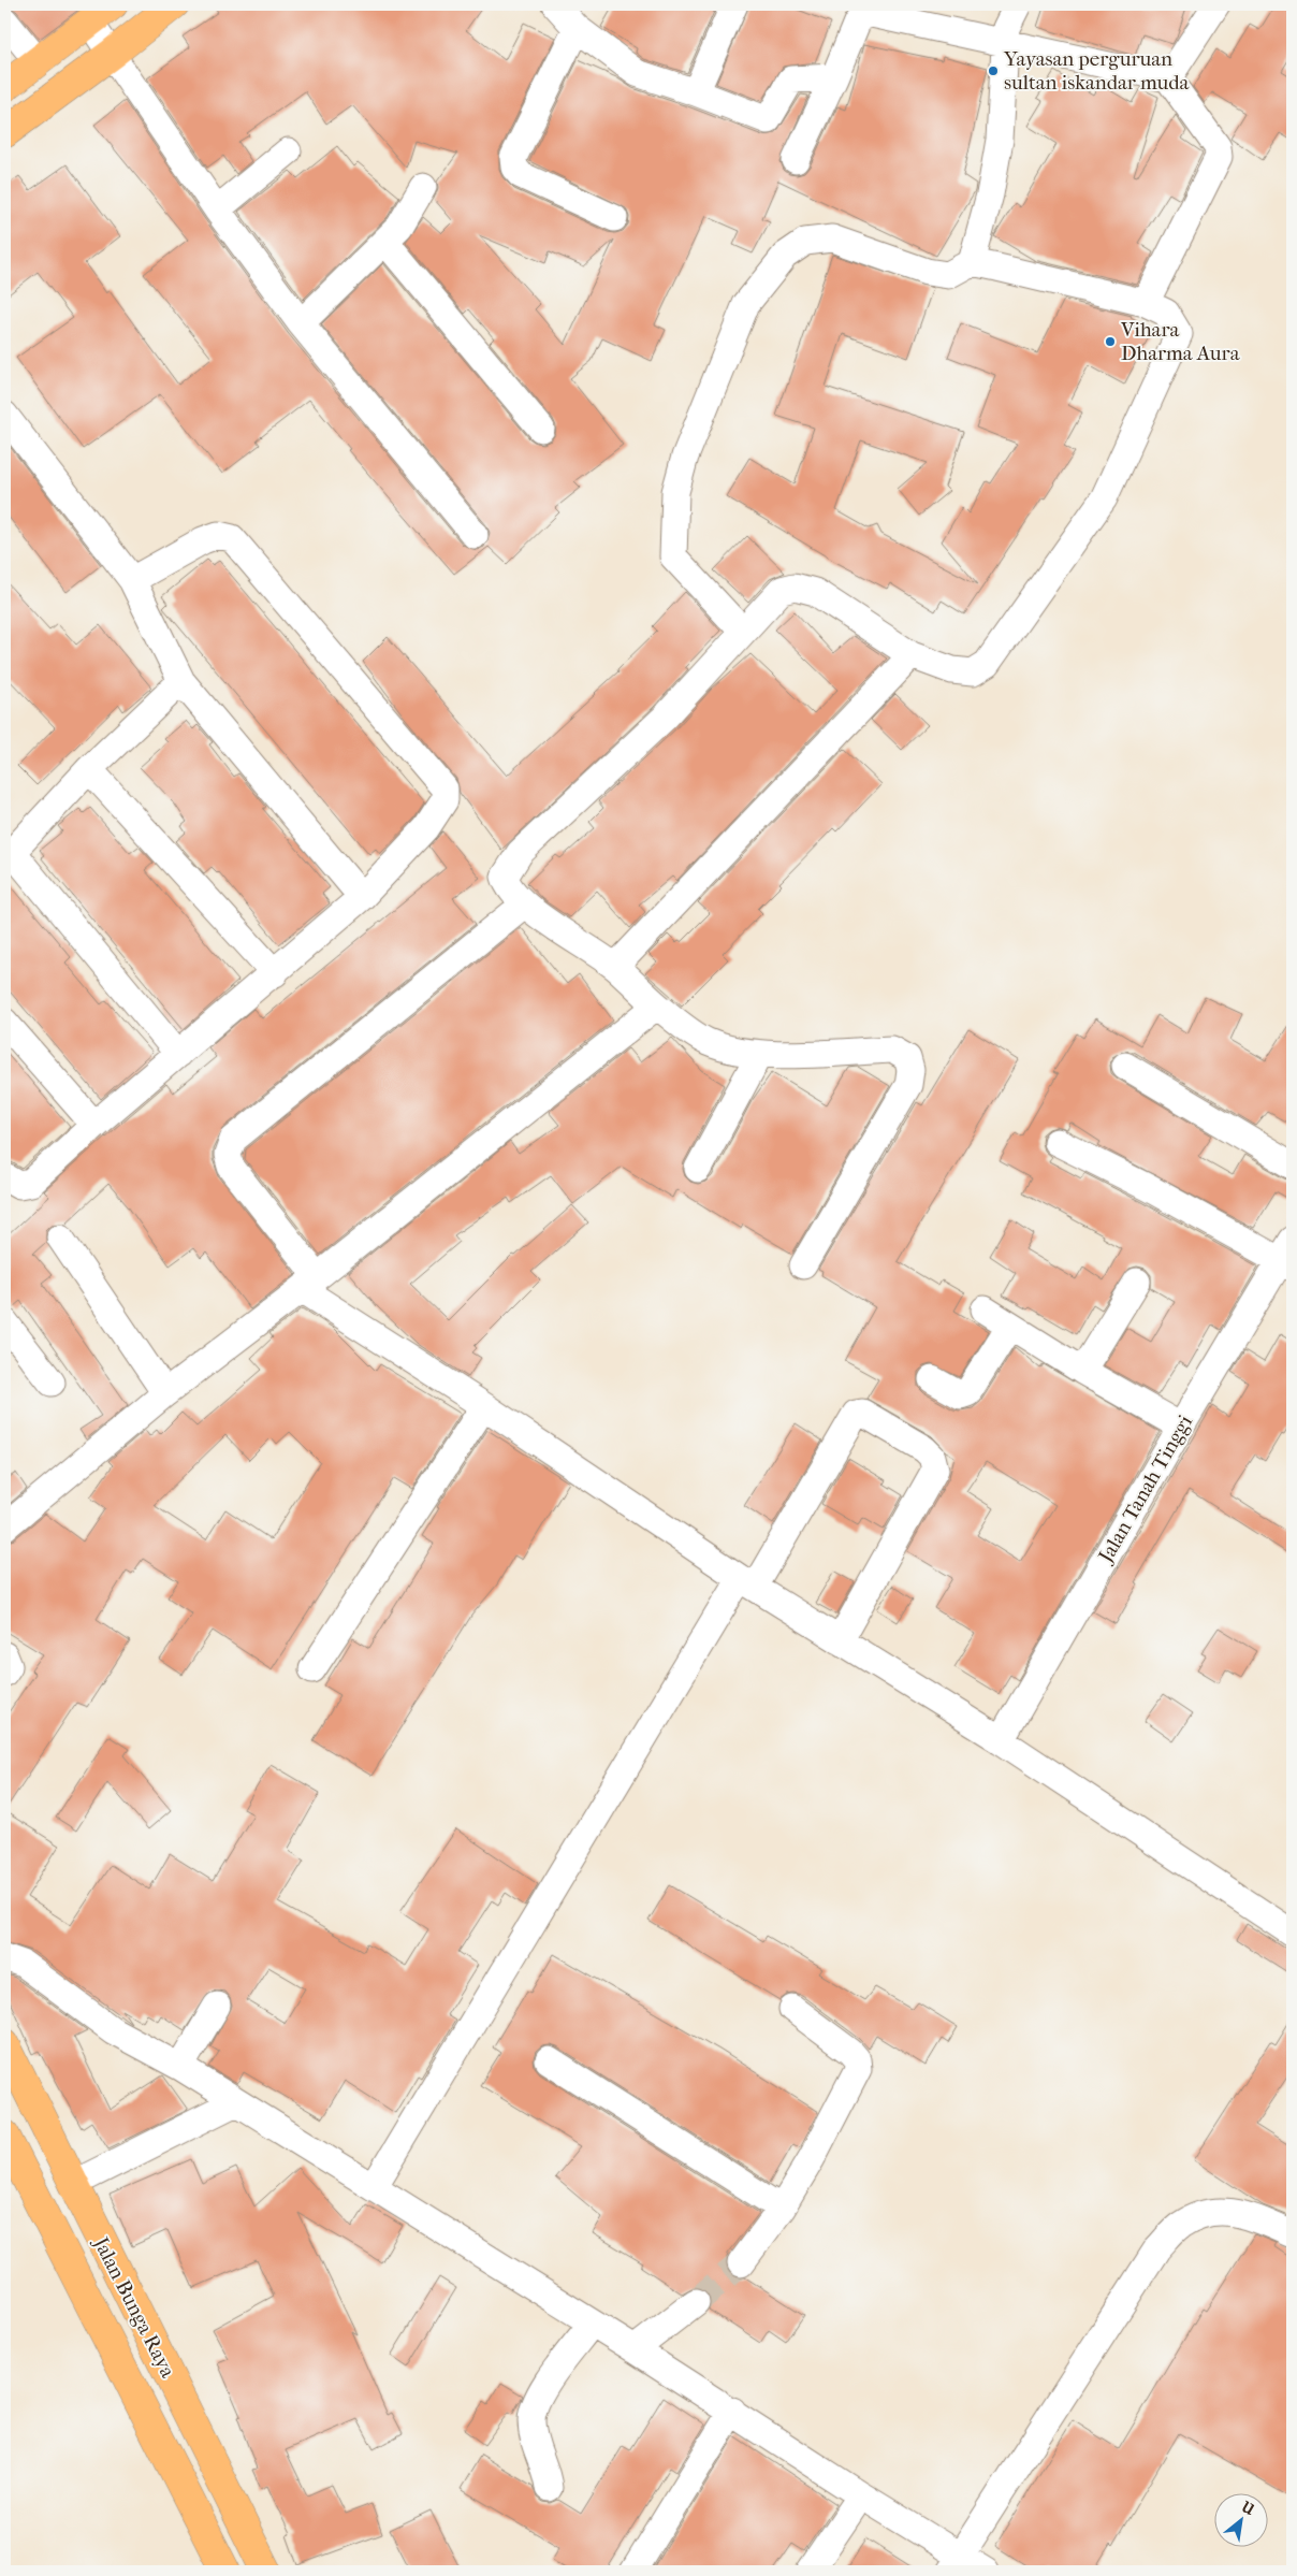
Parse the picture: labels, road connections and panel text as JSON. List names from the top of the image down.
{
  "streets": {
    "main road": ["Jalan Bunga Raya"],
    "street": ["Jalan Tanah Tinggi"]
  },
  "places": ["Yayasan perguruan sultan iskandar muda", "Vihara Dharma Aura"],
  "north": "top right"
}
